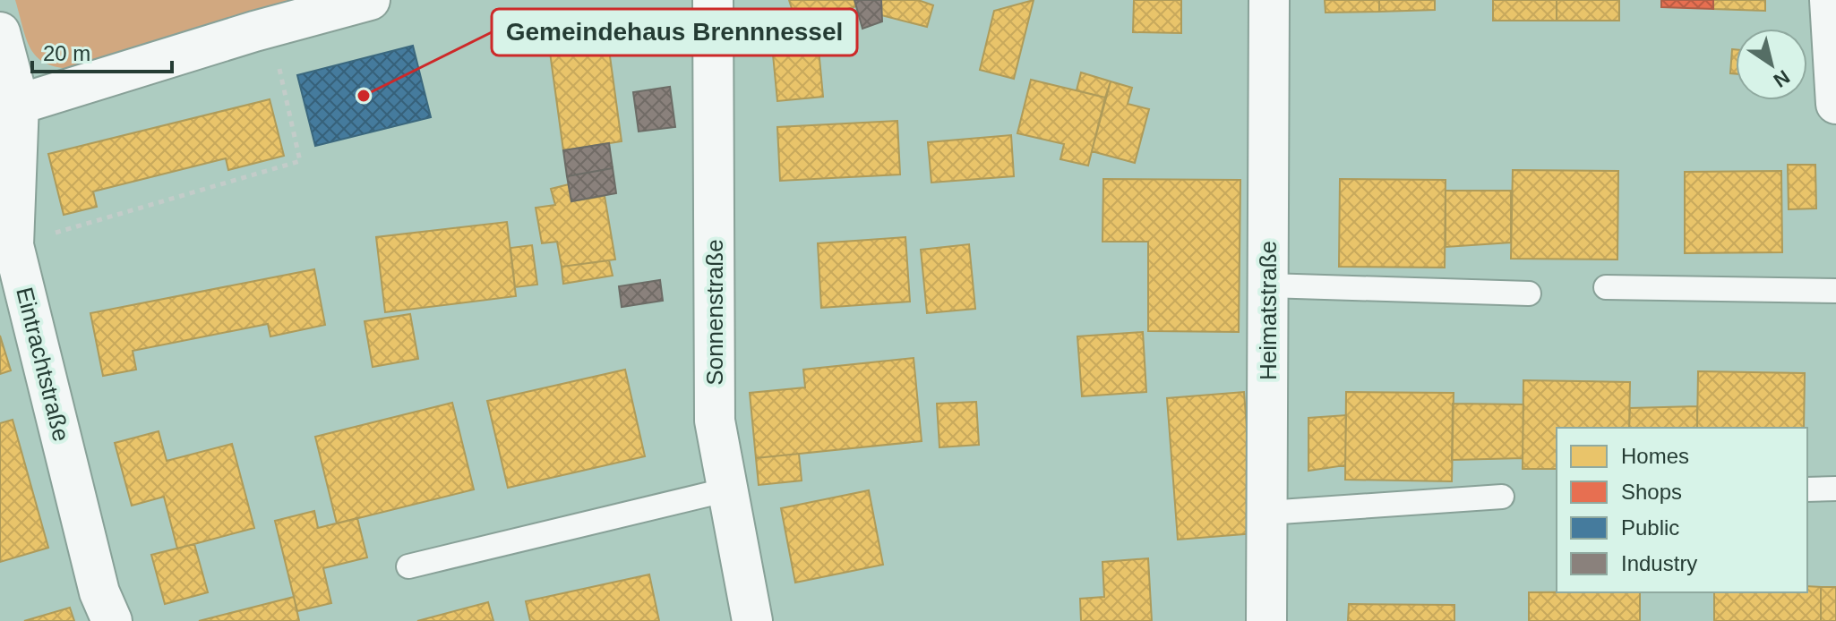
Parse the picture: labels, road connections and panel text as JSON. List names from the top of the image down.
{
  "streets": {
    "street": ["Heimatstraße", "Sonnenstraße", "Eintrachtstraße"]
  },
  "places": ["Gemeindehaus Brennnessel"],
  "legend": [
    "Homes",
    "Shops",
    "Public",
    "Industry"
  ],
  "scale_bar": "20 m",
  "north": "bottom right"
}
